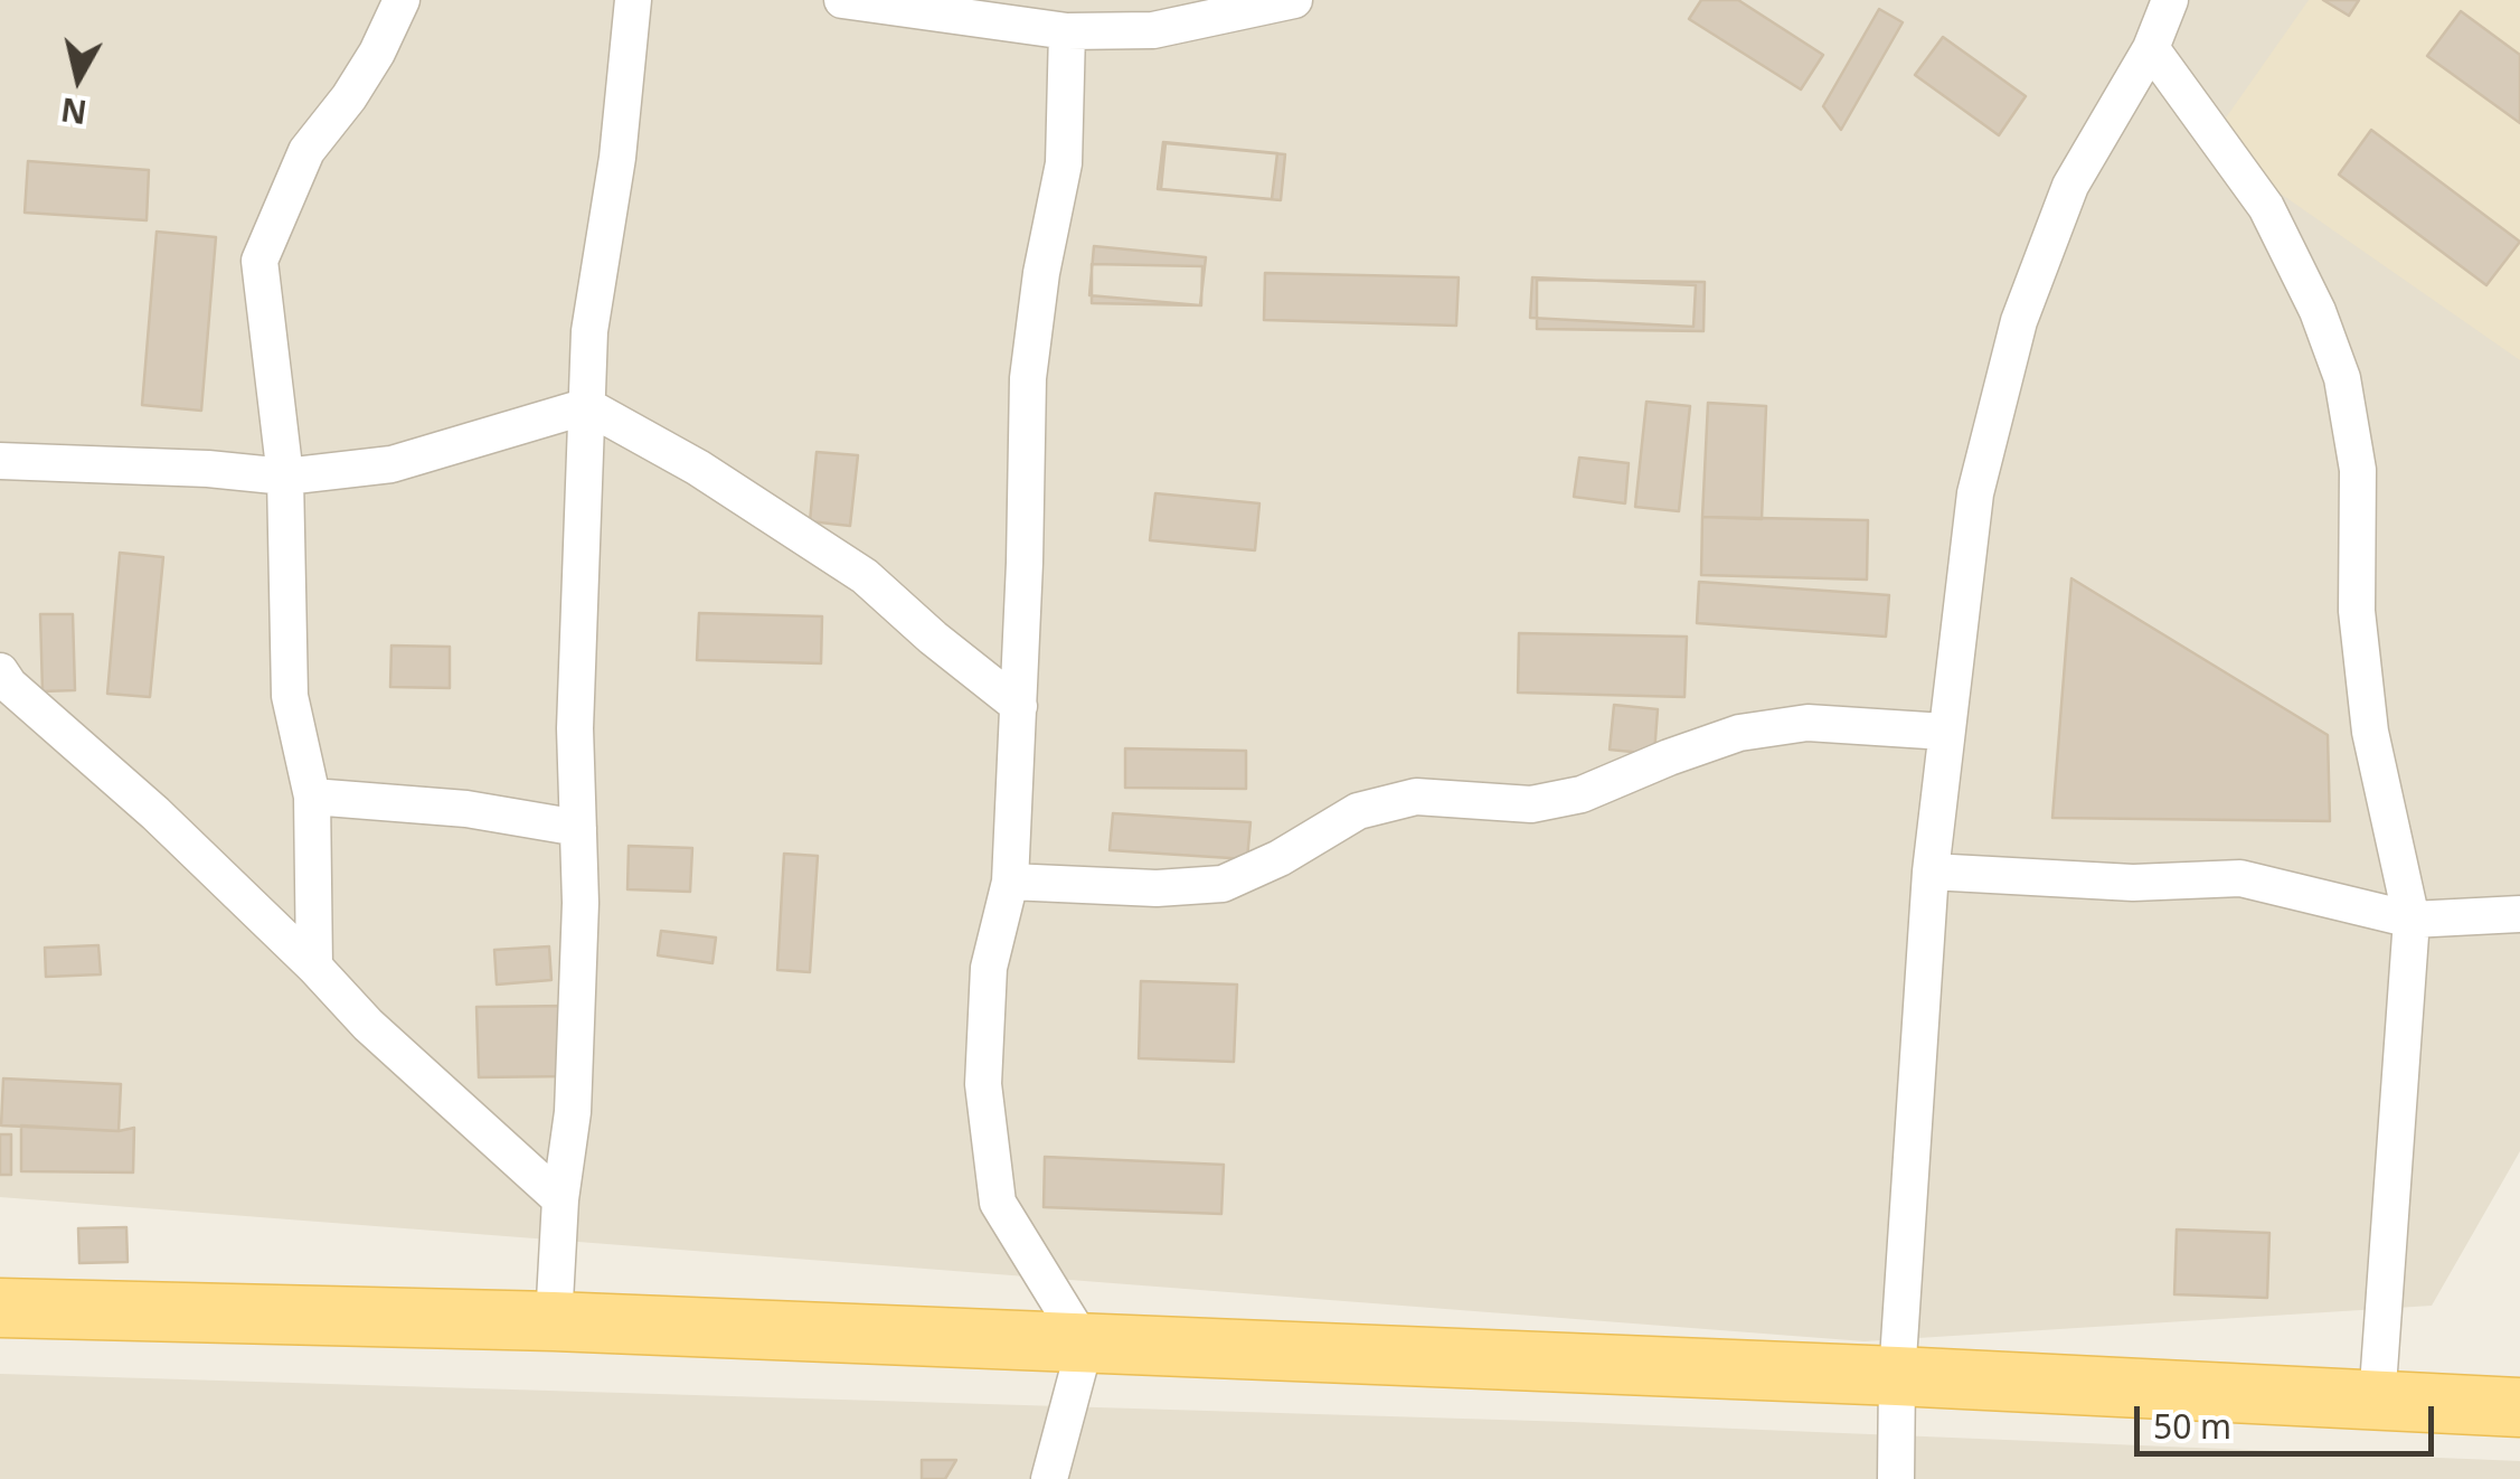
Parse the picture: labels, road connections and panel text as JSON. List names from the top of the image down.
{
  "scale_bar": "50 m",
  "north": "bottom"
}
